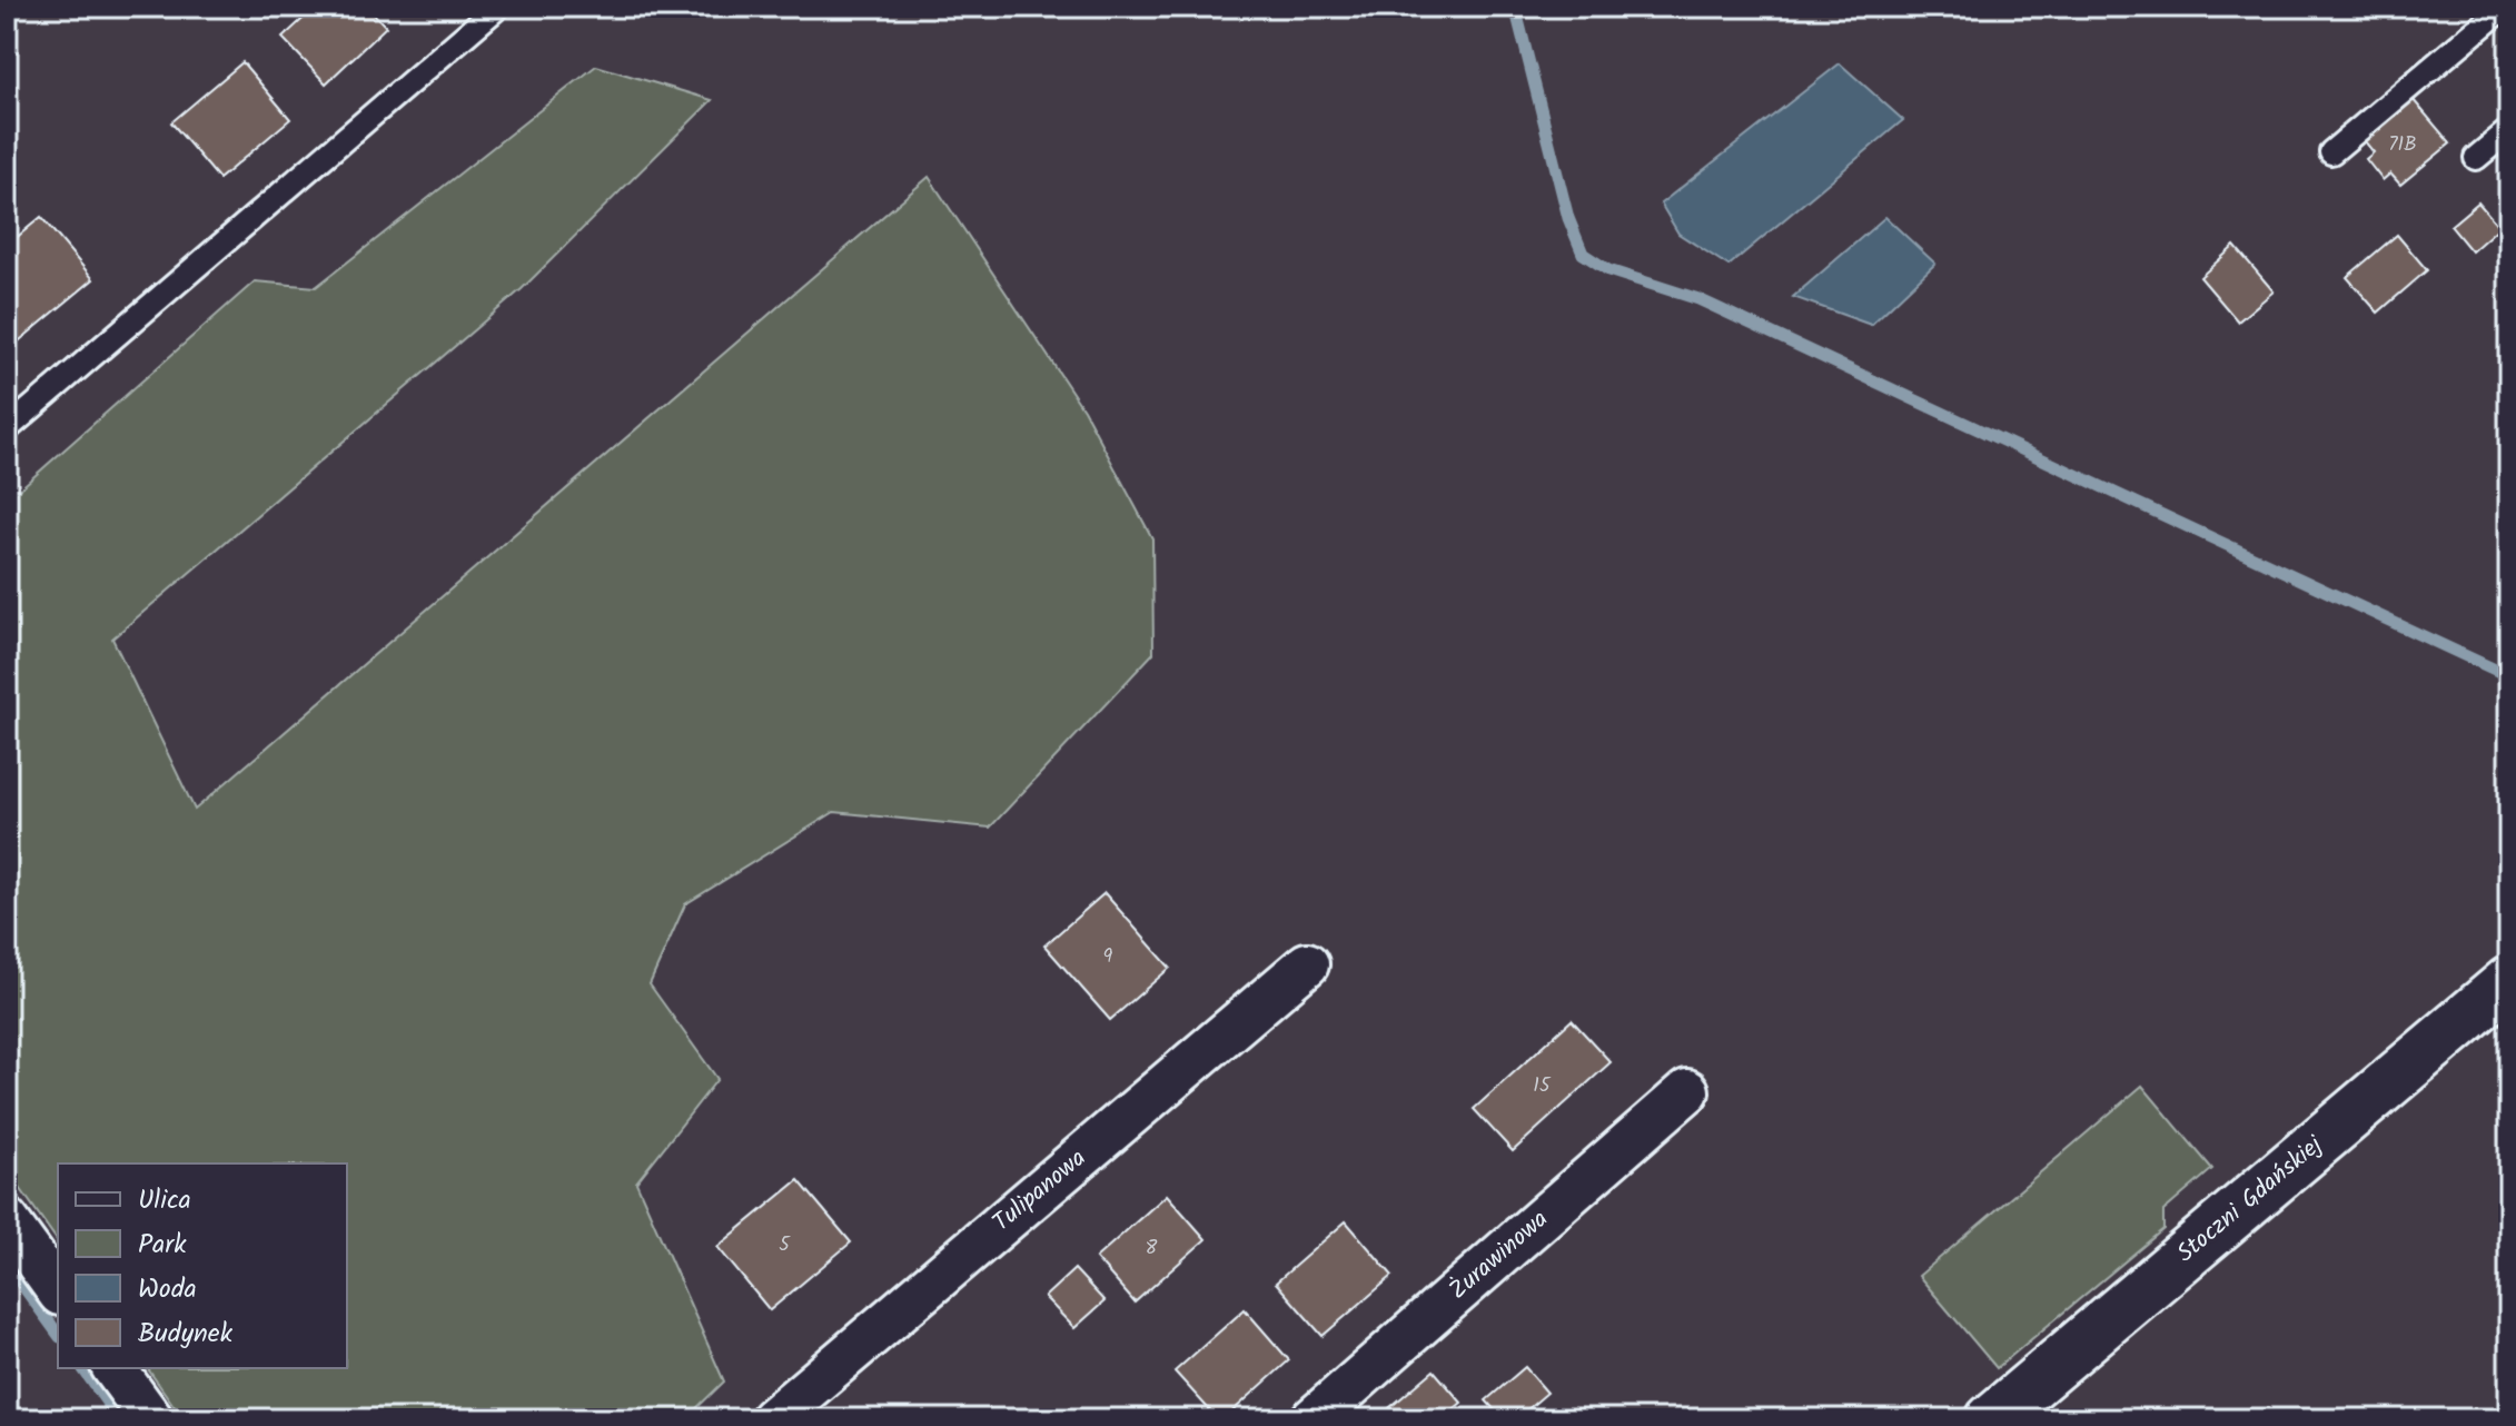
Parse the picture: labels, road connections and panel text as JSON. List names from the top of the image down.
{
  "streets": {
    "street": ["Tulipanowa", "Stoczni Gdańskiej", "Żurawinowa"]
  },
  "house_numbers": [
    "71B",
    "9",
    "15",
    "5",
    "8"
  ],
  "legend": [
    "Ulica",
    "Park",
    "Woda",
    "Budynek"
  ]
}
